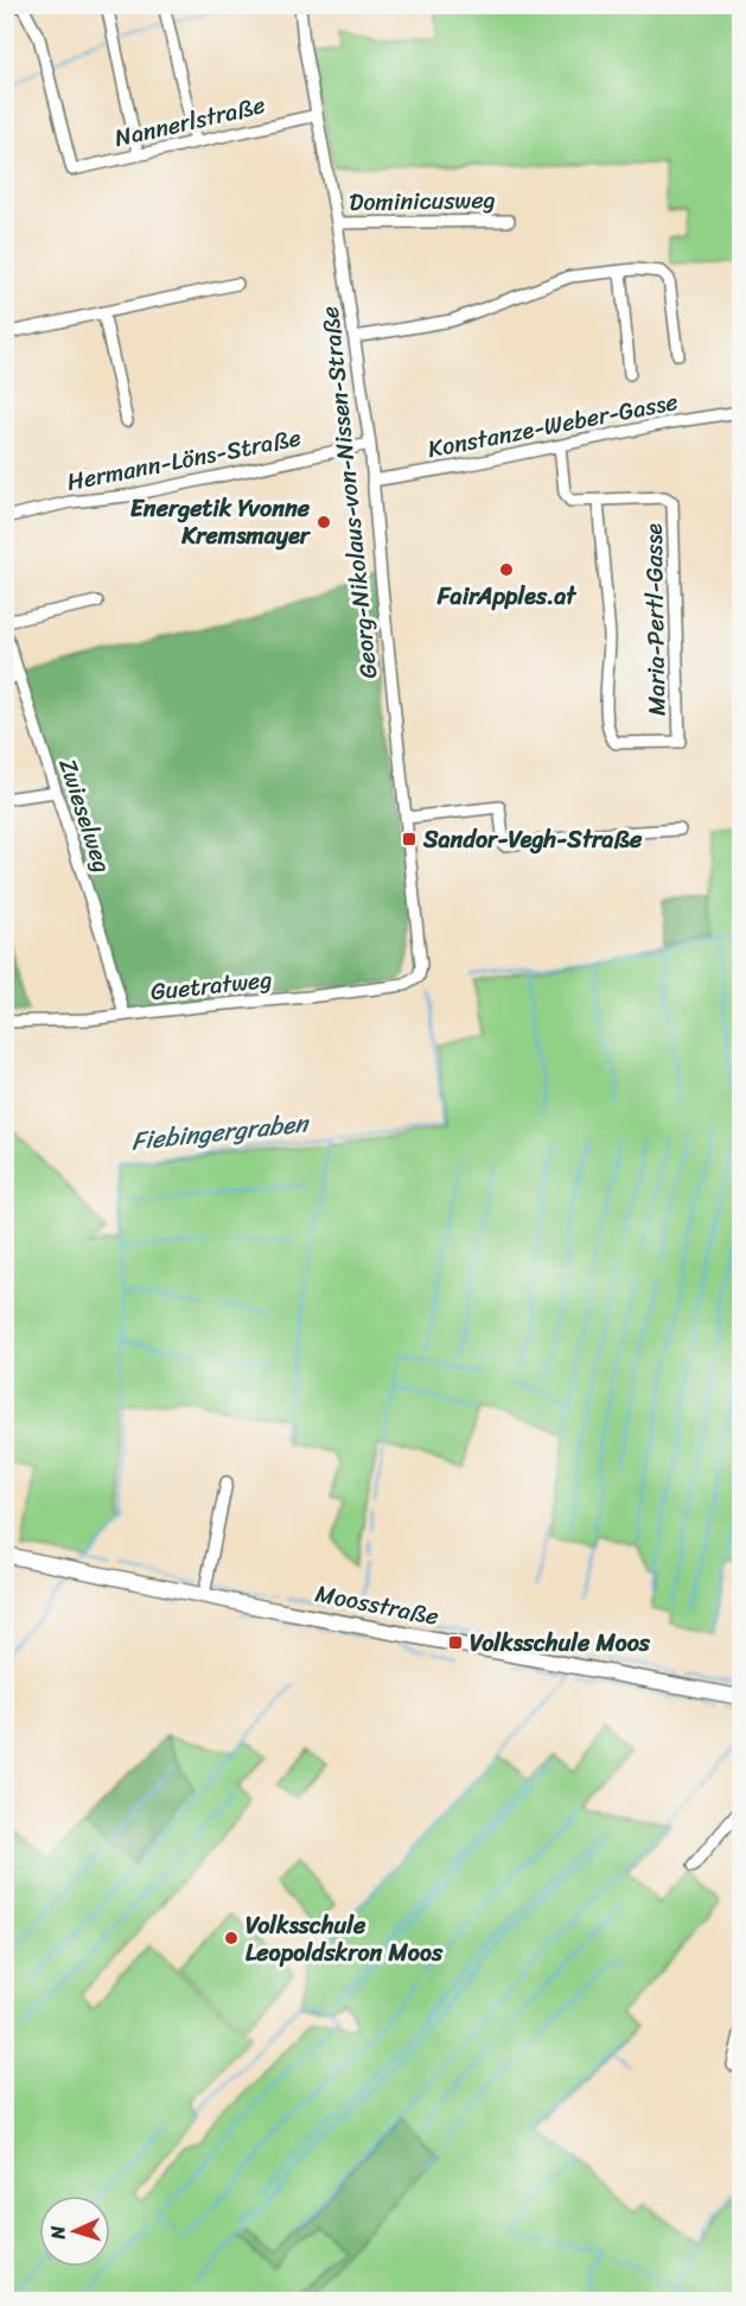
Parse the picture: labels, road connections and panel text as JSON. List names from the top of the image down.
{
  "streets": {
    "street": [
      "Nannerlstraße",
      "Dominicusweg",
      "Konstanze-Weber-Gasse",
      "Hermann-Löns-Straße",
      "Georg-Nikolaus-von-Nissen-Straße",
      "Maria-Pertl-Gasse",
      "Zwieselweg",
      "Guetratweg",
      "Moosstraße"
    ]
  },
  "crossings": [
    ["Nannerlstraße", "Georg-Nikolaus-von-Nissen-Straße"],
    ["Dominicusweg", "Georg-Nikolaus-von-Nissen-Straße"],
    ["Konstanze-Weber-Gasse", "Georg-Nikolaus-von-Nissen-Straße"],
    ["Hermann-Löns-Straße", "Georg-Nikolaus-von-Nissen-Straße"],
    ["Georg-Nikolaus-von-Nissen-Straße", "Guetratweg"],
    ["Zwieselweg", "Guetratweg"]
  ],
  "water": ["Fiebingergraben"],
  "places": {
    "other": ["Energetik Yvonne Kremsmayer", "FairApples.at", "Volksschule Leopoldskron Moos"],
    "transit": ["Sandor-Vegh-Straße", "Volksschule Moos"]
  },
  "north": "left"
}
